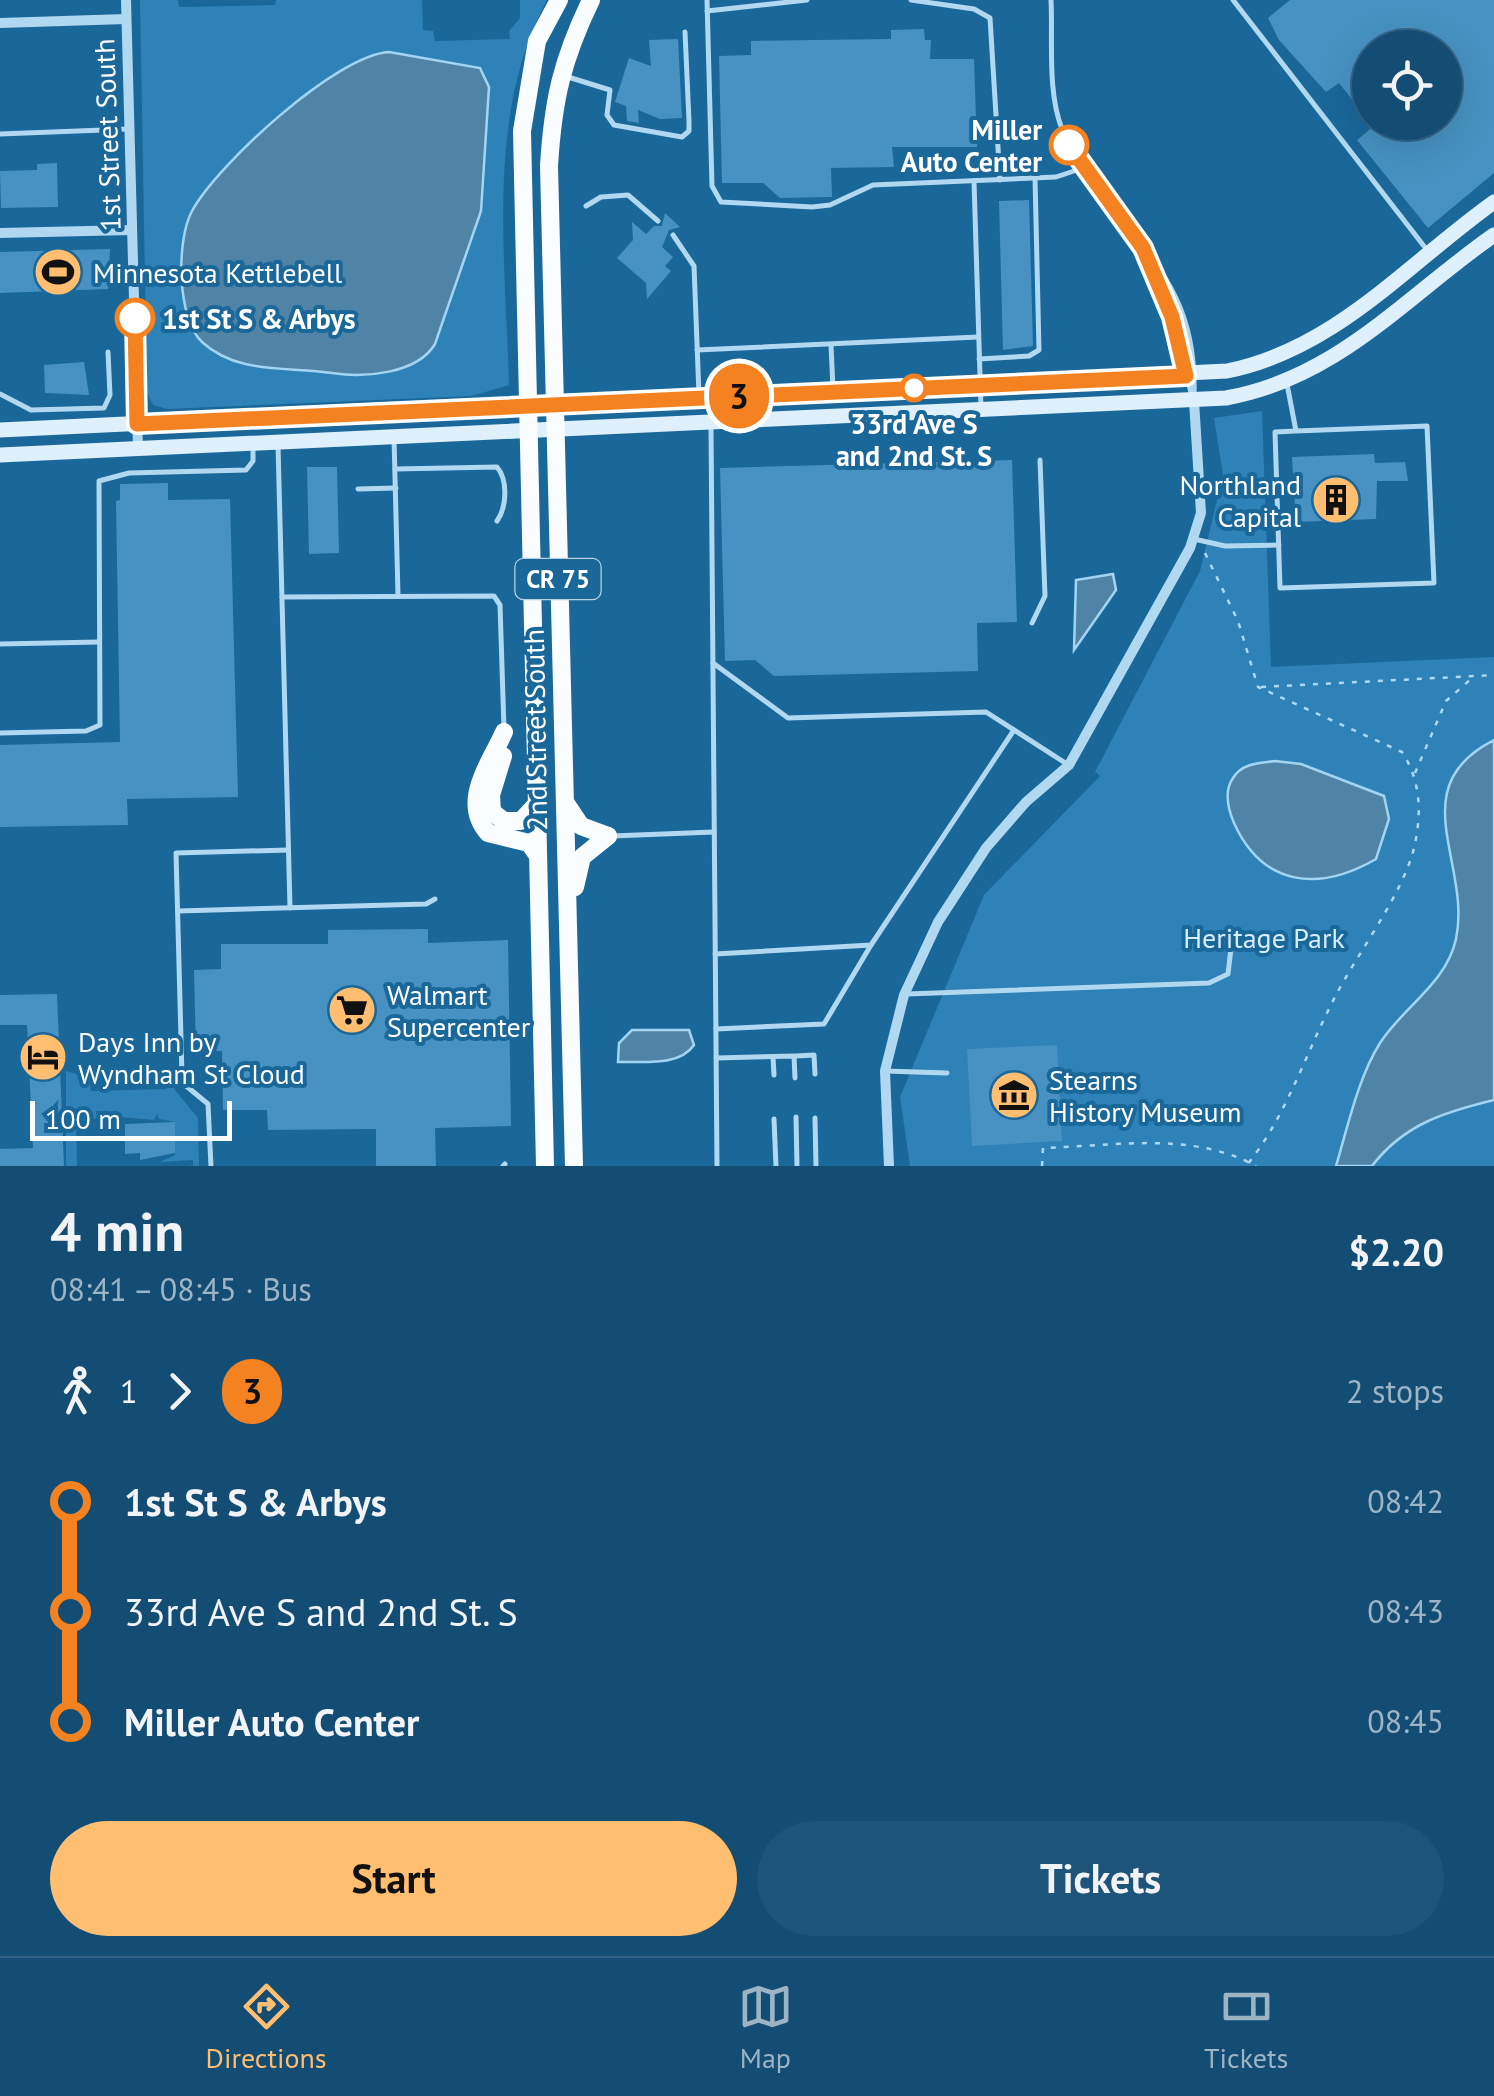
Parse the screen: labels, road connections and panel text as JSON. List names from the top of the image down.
{
  "streets": {
    "main road": ["CR 75", "2nd Street South"],
    "street": ["1st Street South"]
  },
  "parks": ["Heritage Park"],
  "places": {
    "other": ["Miller Auto Center", "1st St S & Arbys", "33rd Ave S and 2nd St. S"],
    "sports": ["Minnesota Kettlebell"],
    "building": ["Northland Capital"],
    "supermarket": ["Walmart Supercenter"],
    "hotel": ["Days Inn by Wyndham St Cloud"],
    "museum": ["Stearns History Museum"]
  },
  "lines": ["bus line 3"],
  "scale_bar": "100 m",
  "page": {
    "on_map": "3",
    "scale": "100 m",
    "heading": ["4 min", "08:41 – 08:45 · Bus", "$2.20"],
    "legs": ["1", "3", "2 stops"],
    "list": [
      {
        "name": "1st St S & Arbys",
        "value": "08:42"
      },
      {
        "name": "33rd Ave S and 2nd St. S",
        "value": "08:43"
      },
      {
        "name": "Miller Auto Center",
        "value": "08:45"
      }
    ],
    "buttons": ["Start", "Tickets"],
    "tabs": ["Directions", "Map", "Tickets"]
  }
}
